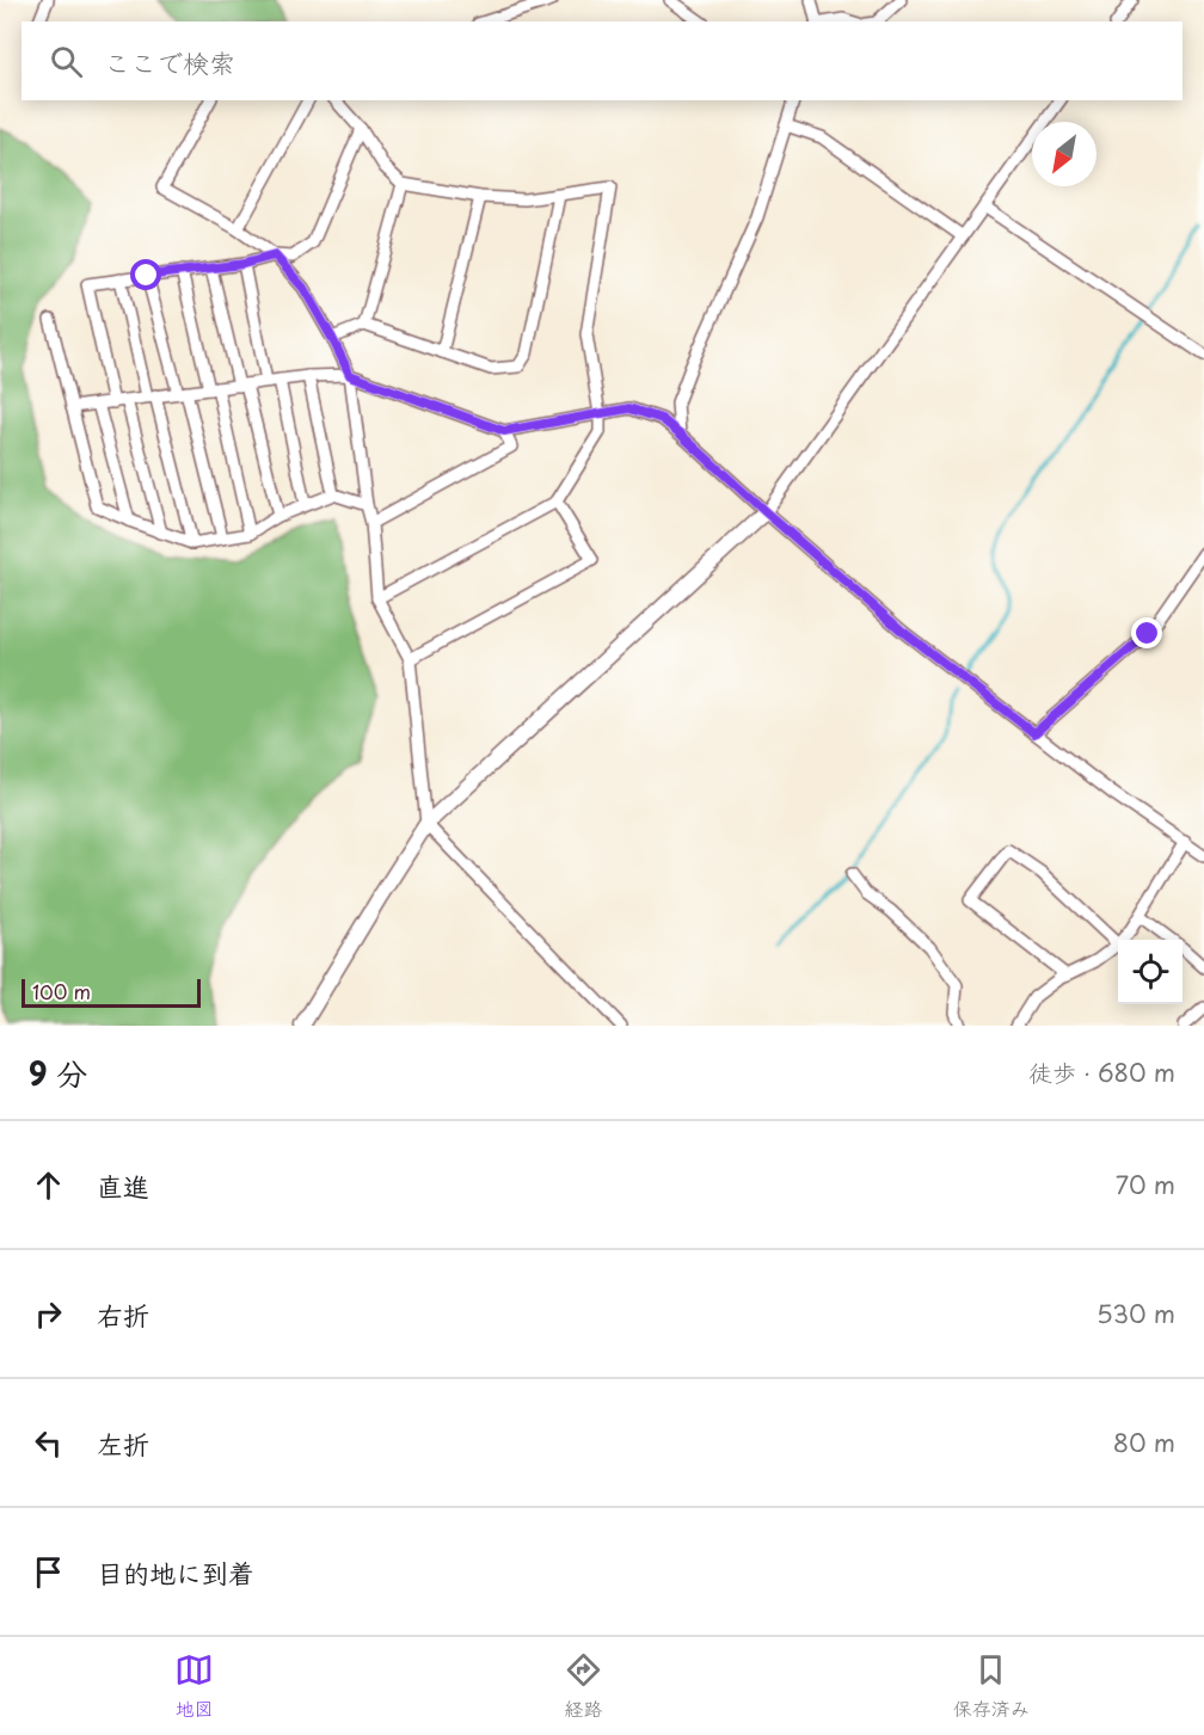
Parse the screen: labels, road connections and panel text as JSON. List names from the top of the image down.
{
  "scale_bar": "100 m",
  "north": "bottom left",
  "page": {
    "search": "ここで検索",
    "scale": "100 m",
    "heading": ["9 分", "徒歩 · 680 m"],
    "list": [
      ["直進", "70 m"],
      ["右折", "530 m"],
      ["左折", "80 m"],
      "目的地に到着"
    ],
    "nav": ["地図", "経路", "保存済み"]
  }
}
